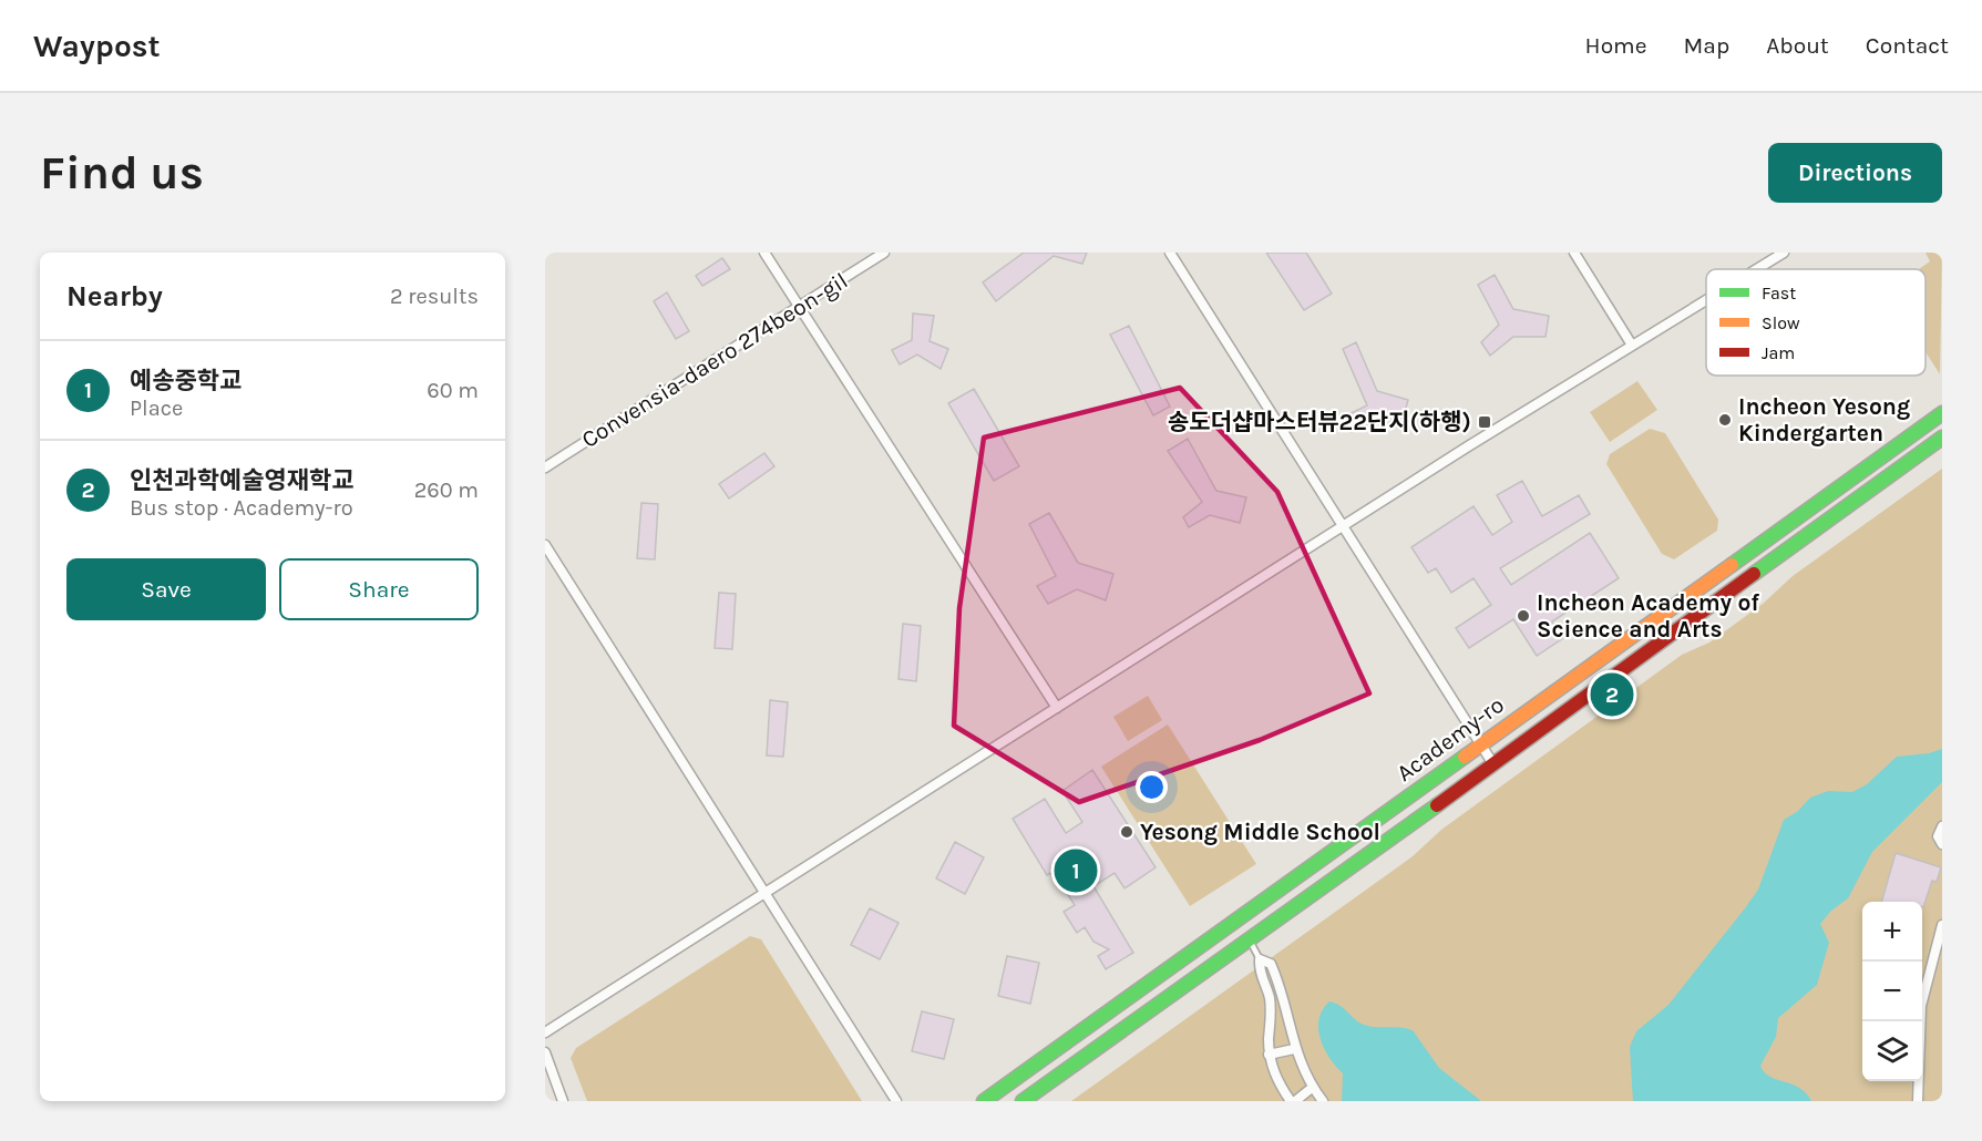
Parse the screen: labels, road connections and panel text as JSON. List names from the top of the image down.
{
  "streets": {
    "main road": ["Academy-ro"],
    "street": ["Convensia-daero 274beon-gil"]
  },
  "places": {
    "other": ["Incheon Yesong Kindergarten", "Incheon Academy of Science and Arts", "Yesong Middle School"],
    "transit": ["송도더샵마스터뷰22단지(하행)"]
  },
  "legend": ["Fast", "Slow", "Jam"],
  "page": {
    "header": "Waypost",
    "nav": [
      "Home",
      "Map",
      "About",
      "Contact"
    ],
    "buttons": [
      "Directions",
      ["Save", "Share"]
    ],
    "title": "Find us",
    "heading": ["Nearby", "2 results"],
    "list": [
      {
        "mark": "1",
        "name": "예송중학교",
        "note": "Place",
        "value": "60 m"
      },
      {
        "mark": "2",
        "name": "인천과학예술영재학교",
        "note": "Bus stop · Academy-ro",
        "value": "260 m"
      }
    ],
    "pins": ["2", "1"],
    "map_buttons": ["+", "−"]
  }
}
